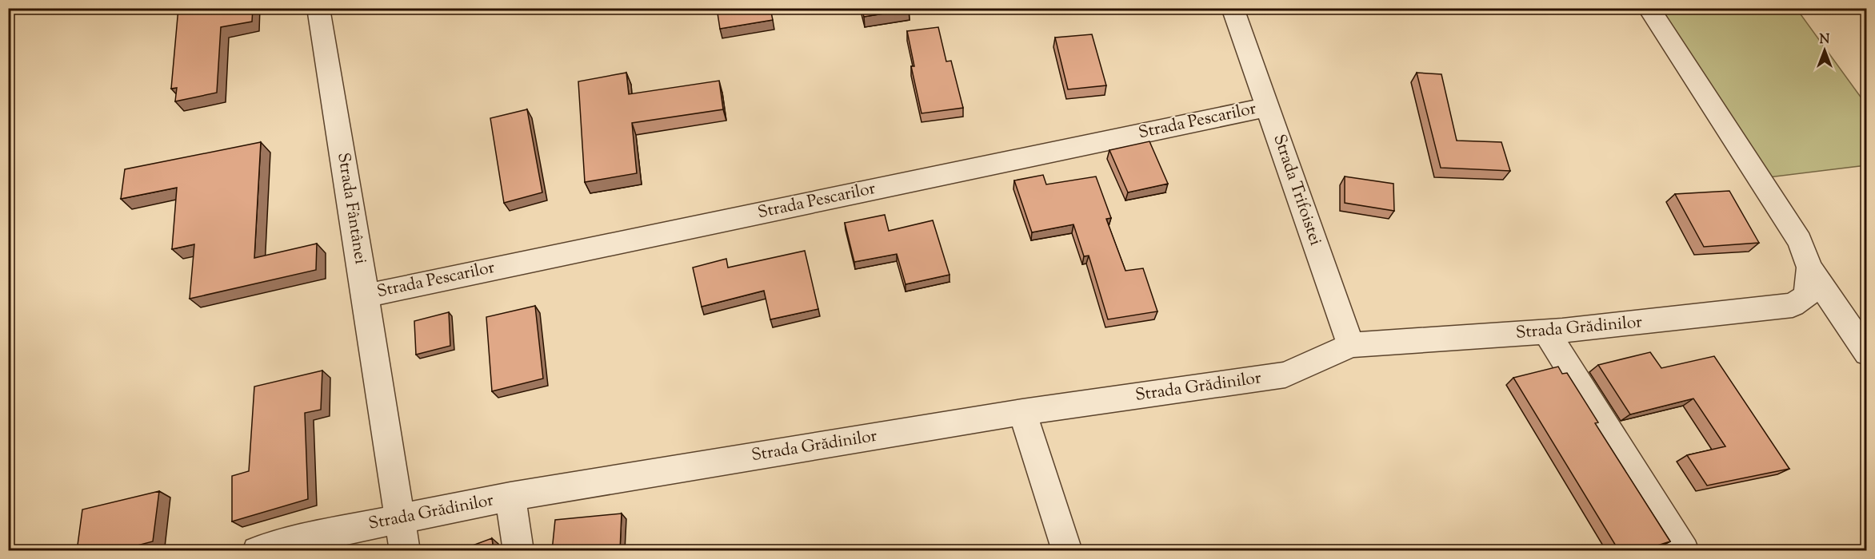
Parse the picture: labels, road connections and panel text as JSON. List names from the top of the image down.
{
  "streets": {
    "street": [
      "Strada Pescarilor",
      "Strada Trifoistei",
      "Strada Fântânei",
      "Strada Grădinilor"
    ]
  },
  "crossings": [
    ["Strada Pescarilor", "Strada Trifoistei"],
    ["Strada Pescarilor", "Strada Fântânei"],
    ["Strada Trifoistei", "Strada Grădinilor"],
    ["Strada Fântânei", "Strada Grădinilor"]
  ],
  "north": "top"
}
